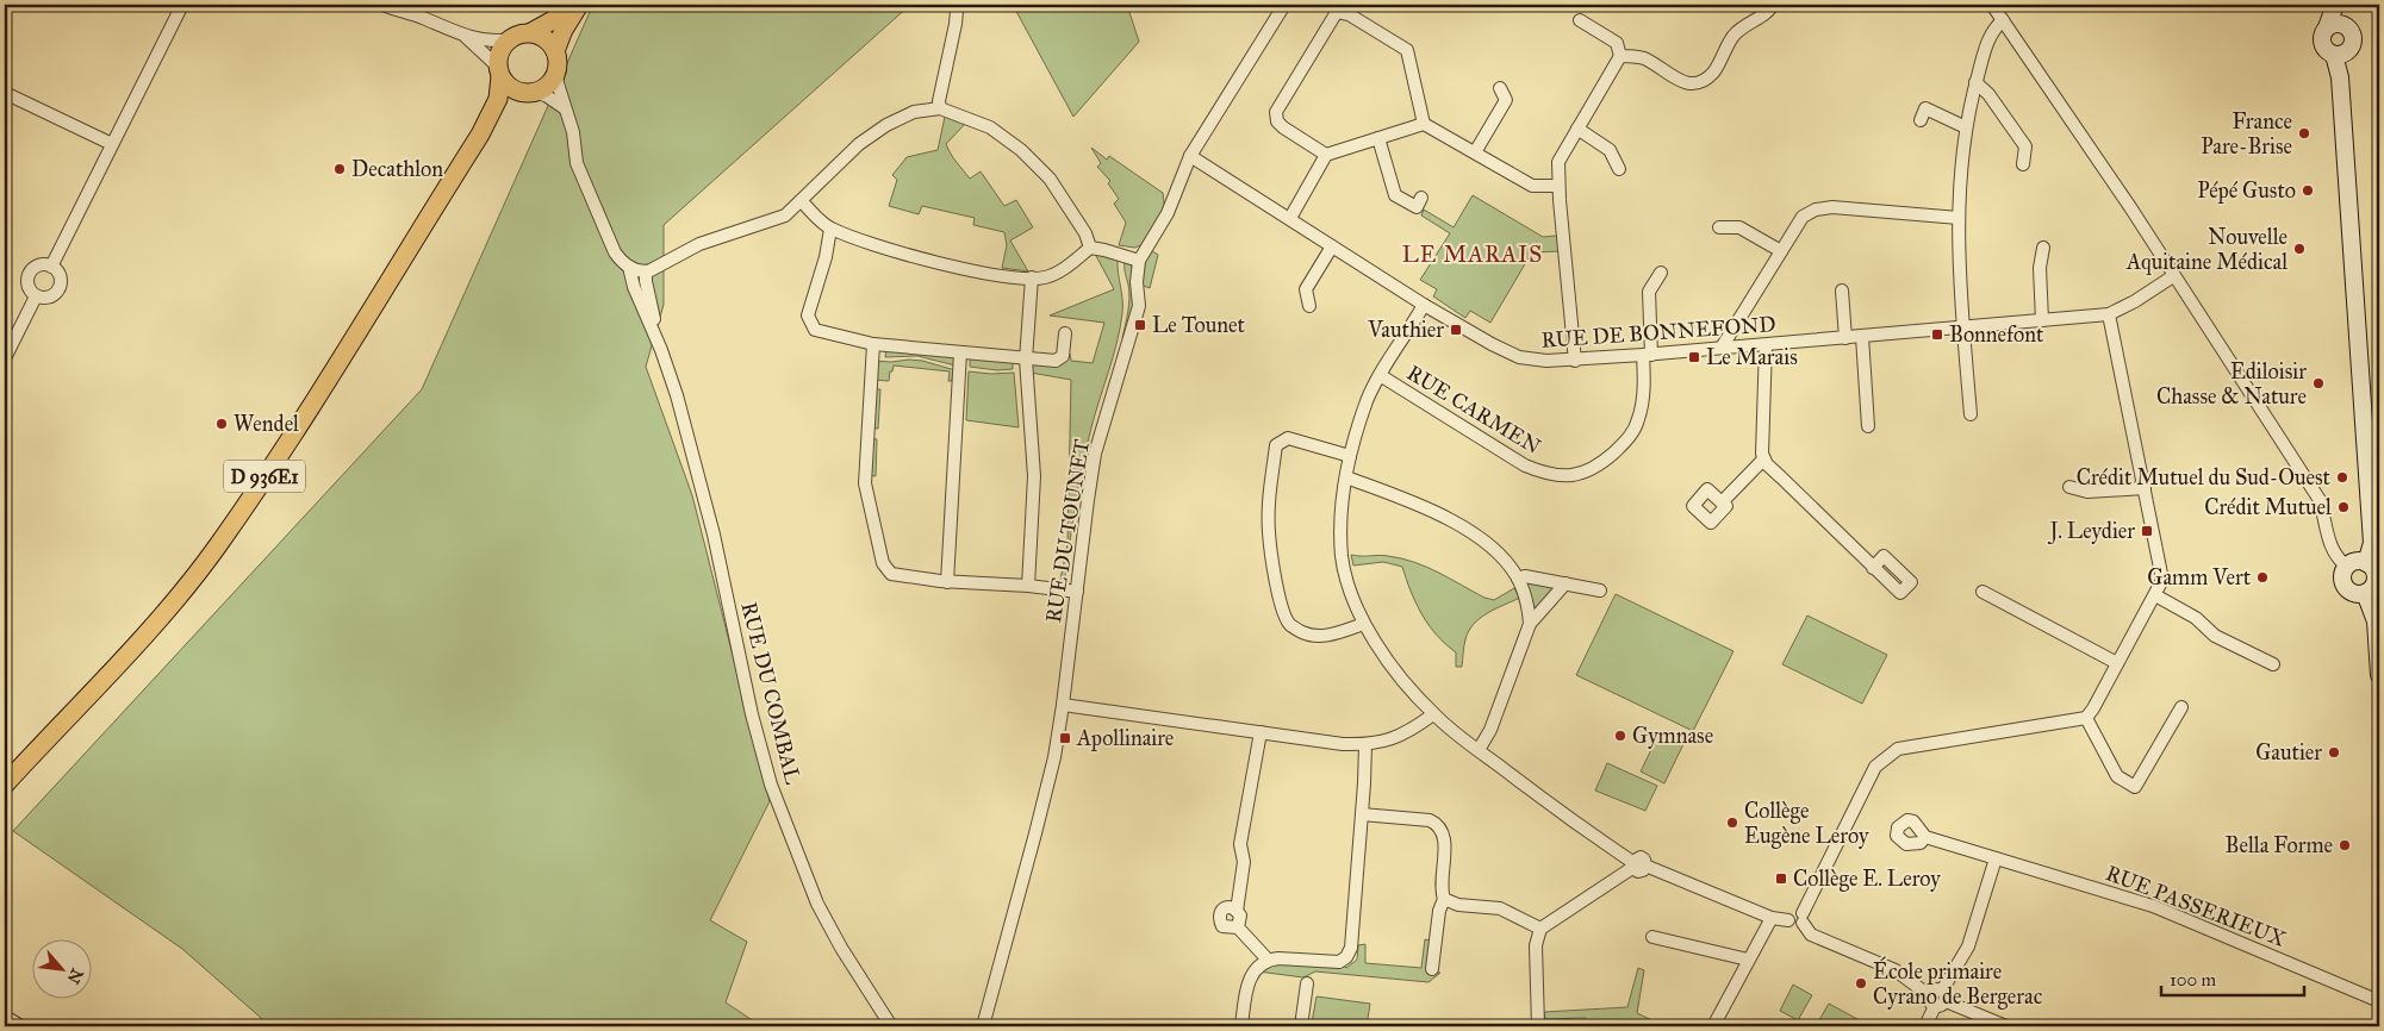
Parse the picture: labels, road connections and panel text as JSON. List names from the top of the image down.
{
  "streets": {
    "main road": ["D 936E1"],
    "street": [
      "RUE DE BONNEFOND",
      "RUE CARMEN",
      "RUE DU TOUNET",
      "RUE DU COMBAL",
      "RUE PASSERIEUX"
    ]
  },
  "crossings": [
    ["RUE DE BONNEFOND", "RUE CARMEN"],
    ["RUE DE BONNEFOND", "RUE DU TOUNET"],
    ["D 936E1", "RUE DU COMBAL"]
  ],
  "districts": ["LE MARAIS"],
  "places": {
    "other": [
      "France Pare-Brise",
      "Decathlon",
      "Pépé Gusto",
      "Nouvelle Aquitaine Médical",
      "Ediloisir Chasse & Nature",
      "Wendel",
      "Crédit Mutuel du Sud-Ouest",
      "Crédit Mutuel",
      "Gamm Vert",
      "Gymnase",
      "Gautier",
      "Collège Eugène Leroy",
      "Bella Forme",
      "École primaire Cyrano de Bergerac"
    ],
    "transit": [
      "Le Tounet",
      "Vauthier",
      "Bonnefont",
      "Le Marais",
      "J. Leydier",
      "Apollinaire",
      "Collège E. Leroy"
    ]
  },
  "scale_bar": "100 m",
  "north": "bottom right"
}
